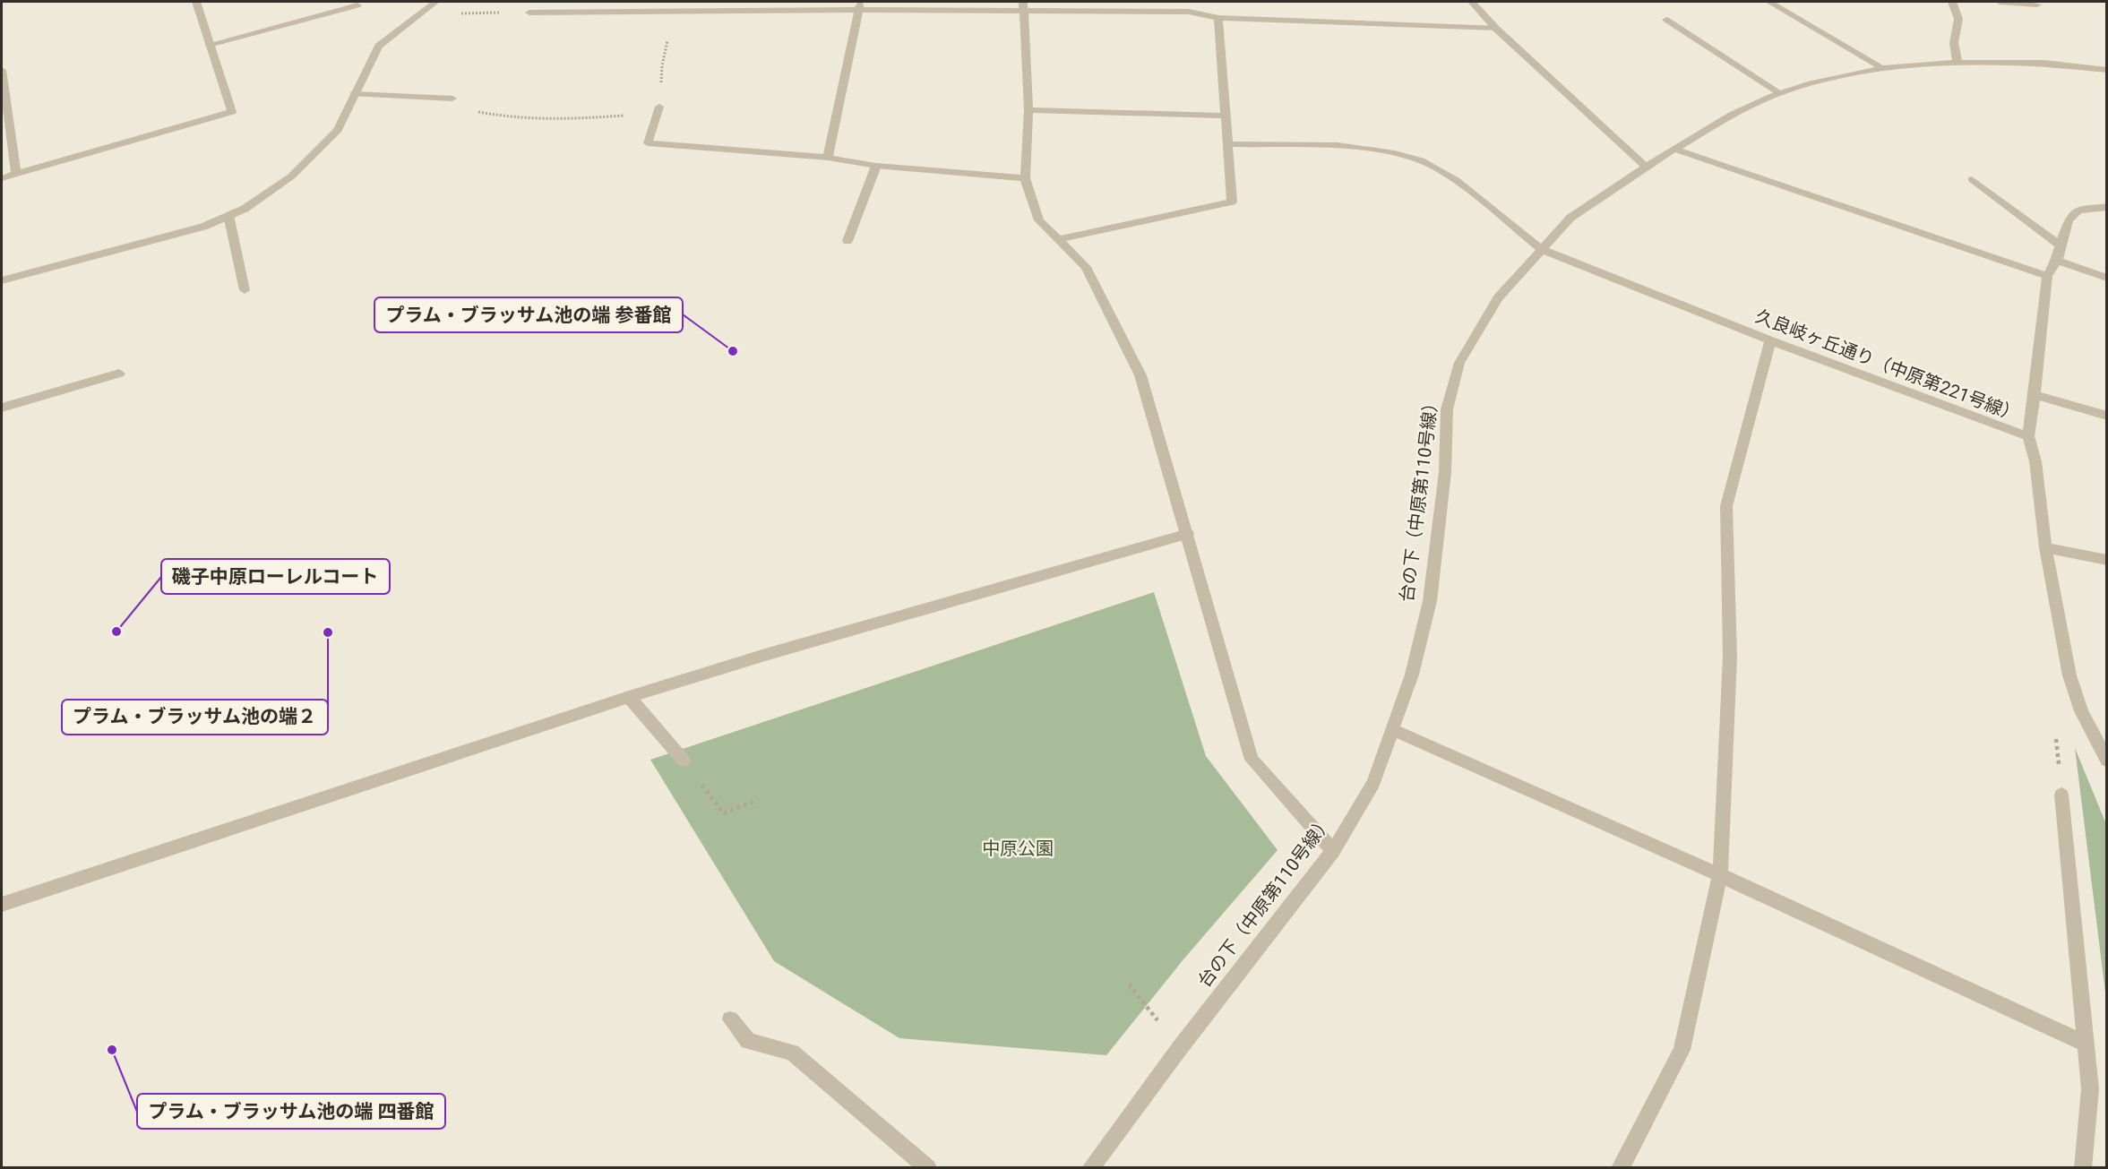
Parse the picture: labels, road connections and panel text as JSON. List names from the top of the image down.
{
  "streets": {
    "street": ["久良岐ヶ丘通り（中原第221号線）", "台の下（中原第110号線）"]
  },
  "crossings": [
    ["久良岐ヶ丘通り（中原第221号線）", "台の下（中原第110号線）"]
  ],
  "parks": ["中原公園"],
  "places": [
    "プラム・ブラッサム池の端 参番館",
    "磯子中原ローレルコート",
    "プラム・ブラッサム池の端２",
    "プラム・ブラッサム池の端 四番館"
  ]
}
